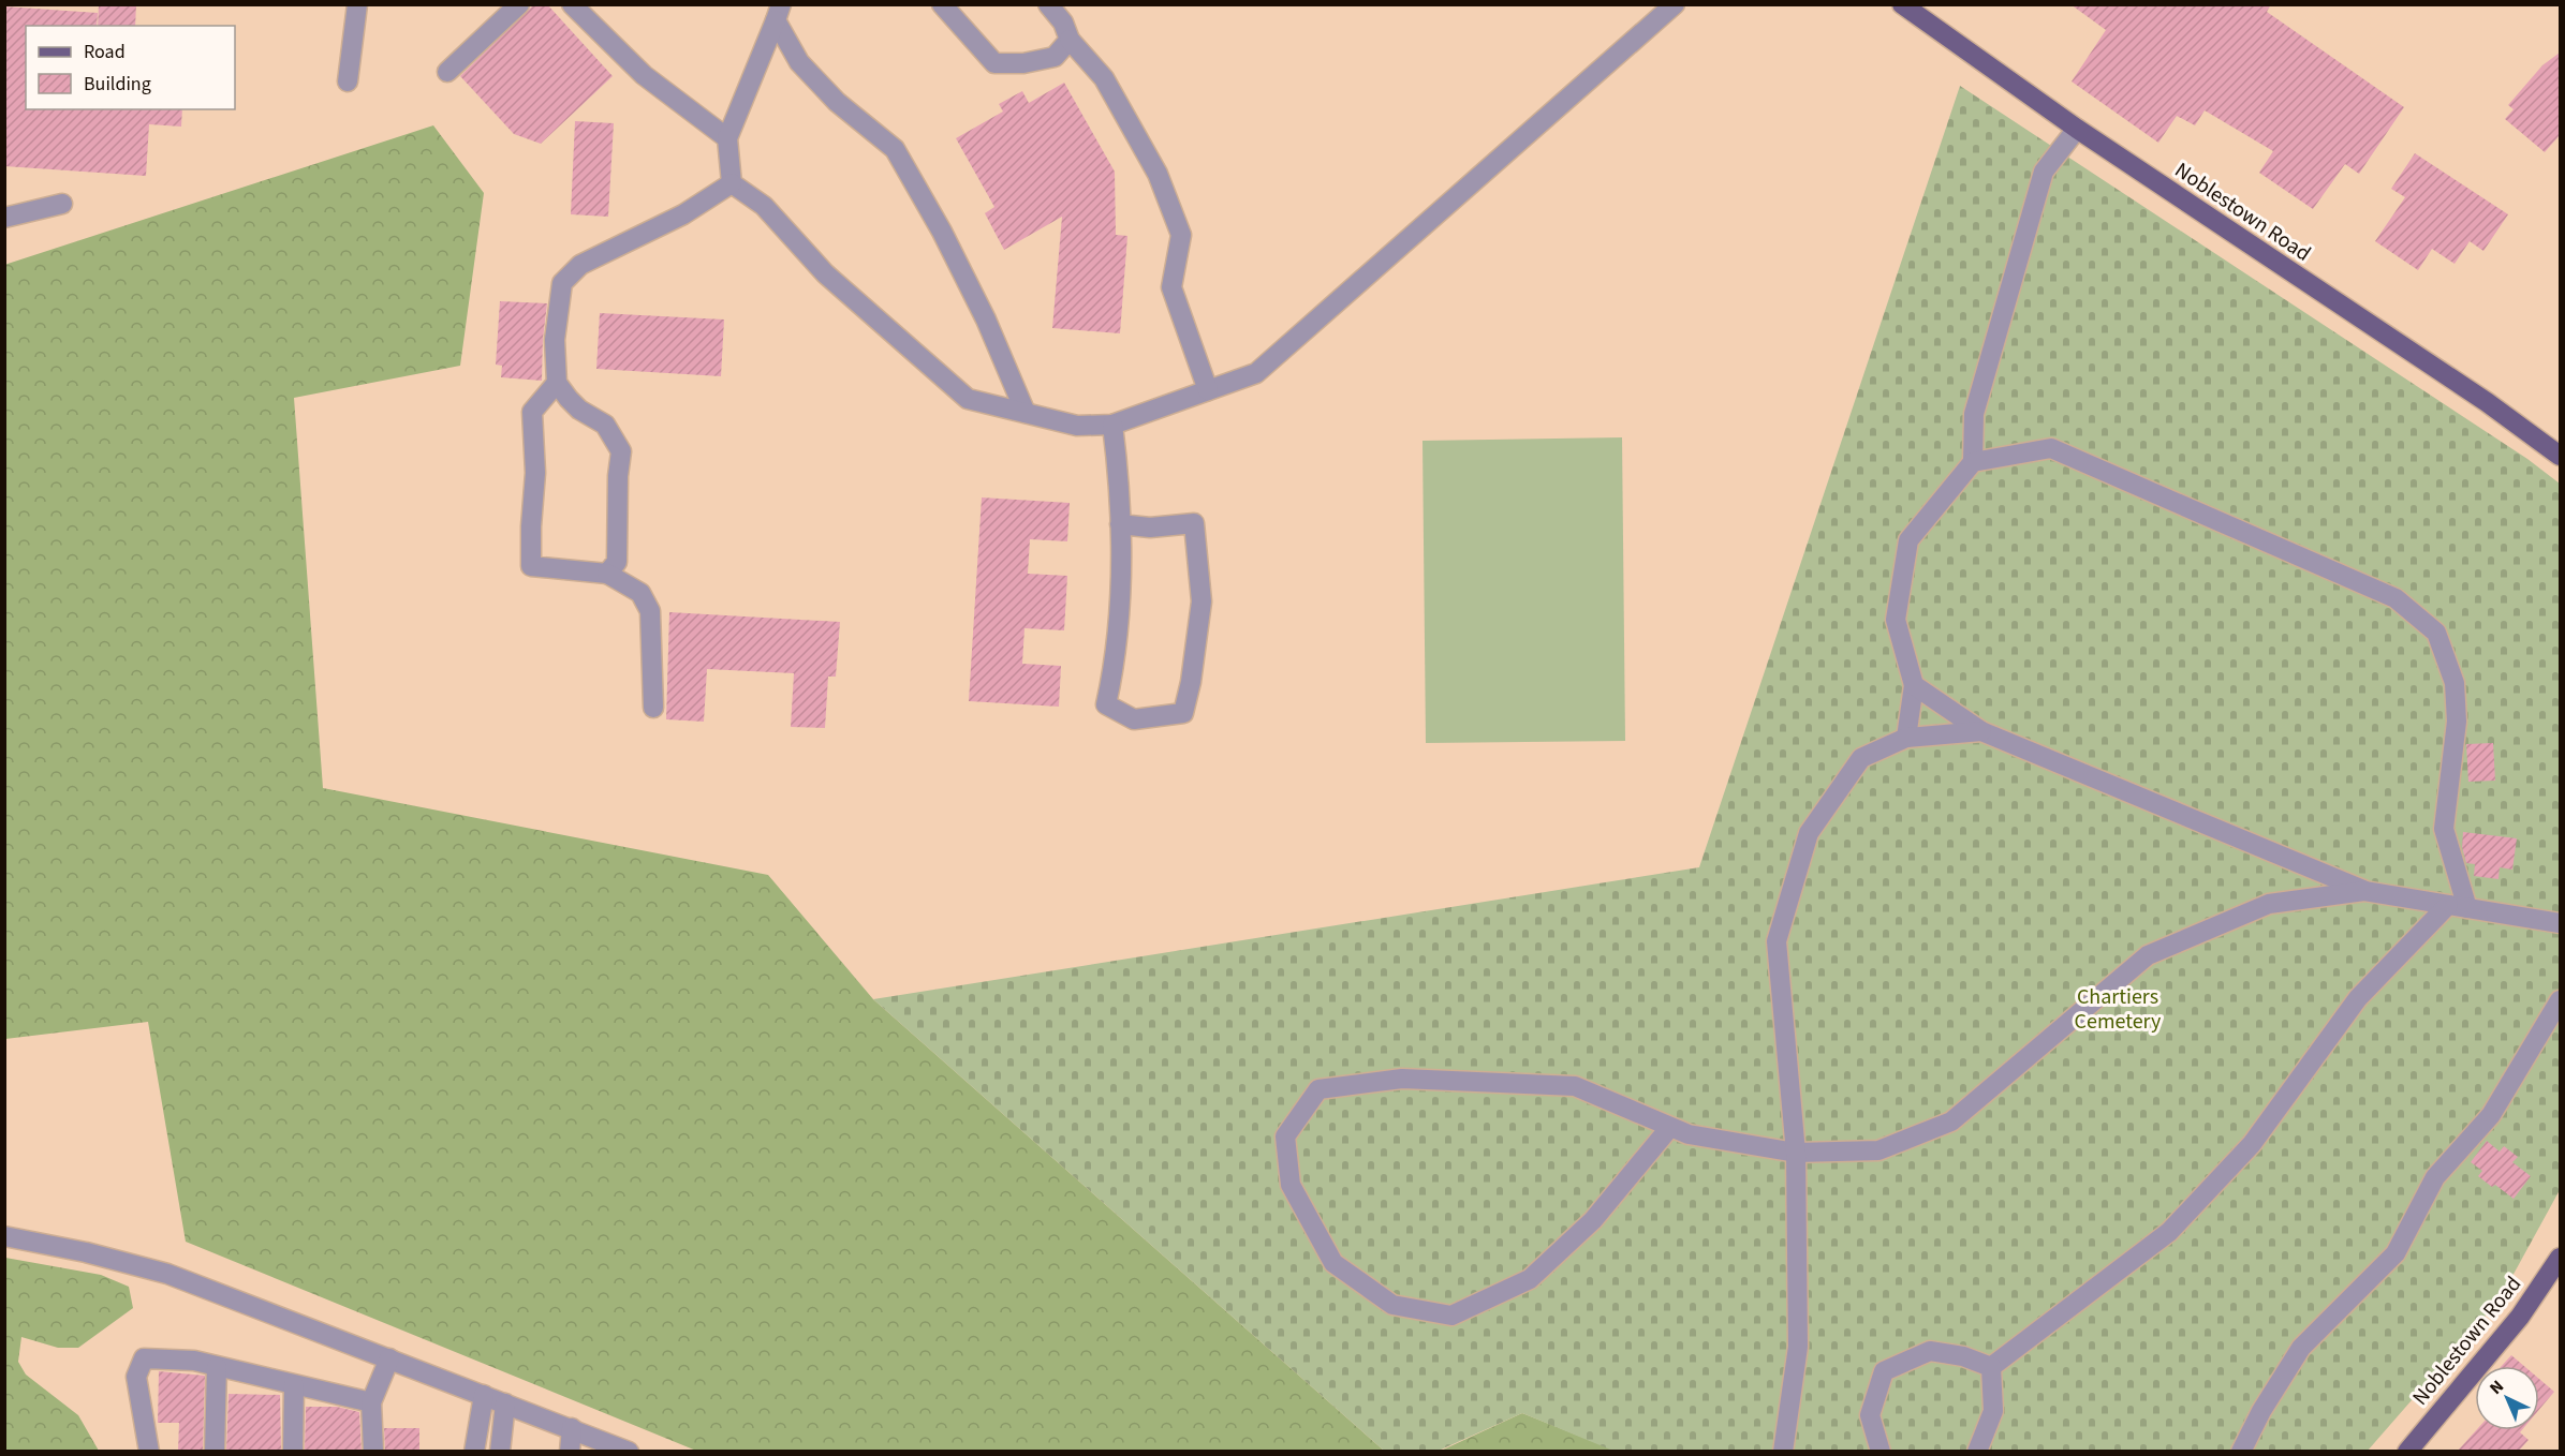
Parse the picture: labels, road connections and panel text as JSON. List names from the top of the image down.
{
  "streets": {
    "main road": ["Noblestown Road"]
  },
  "parks": ["Chartiers Cemetery"],
  "legend": ["Road", "Building"],
  "north": "top left"
}
